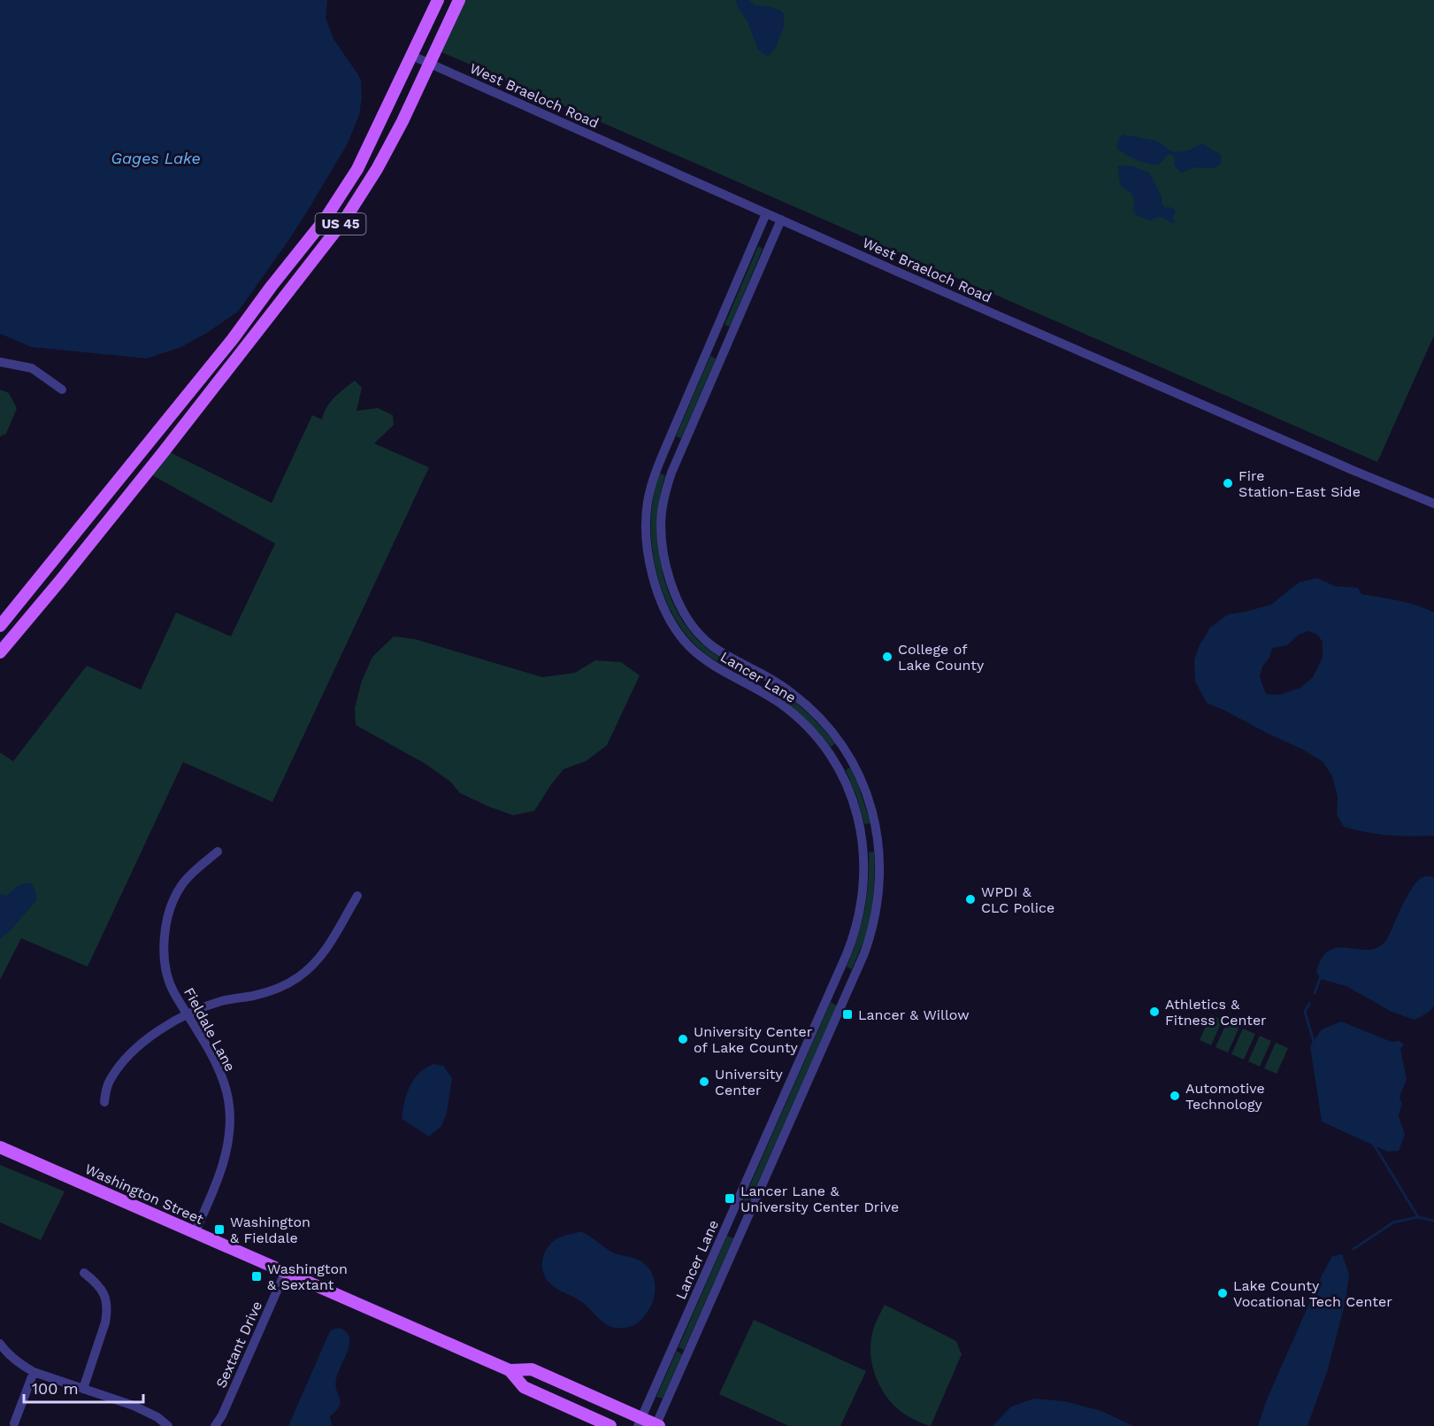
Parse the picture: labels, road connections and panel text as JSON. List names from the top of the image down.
{
  "streets": {
    "main road": ["US 45", "Washington Street"],
    "street": [
      "West Braeloch Road",
      "Lancer Lane",
      "Fieldale Lane",
      "Sextant Drive"
    ]
  },
  "crossings": [
    ["West Braeloch Road", "US 45"],
    ["West Braeloch Road", "Lancer Lane"],
    ["Lancer Lane", "Washington Street"],
    ["Fieldale Lane", "Washington Street"],
    ["Washington Street", "Sextant Drive"]
  ],
  "water": ["Gages Lake"],
  "places": {
    "other": [
      "Fire Station-East Side",
      "College of Lake County",
      "WPDI & CLC Police",
      "Athletics & Fitness Center",
      "University Center of Lake County",
      "University Center",
      "Automotive Technology",
      "Lake County Vocational Tech Center"
    ],
    "transit": [
      "Lancer & Willow",
      "Lancer Lane & University Center Drive",
      "Washington & Fieldale",
      "Washington & Sextant"
    ]
  },
  "scale_bar": "100 m"
}
